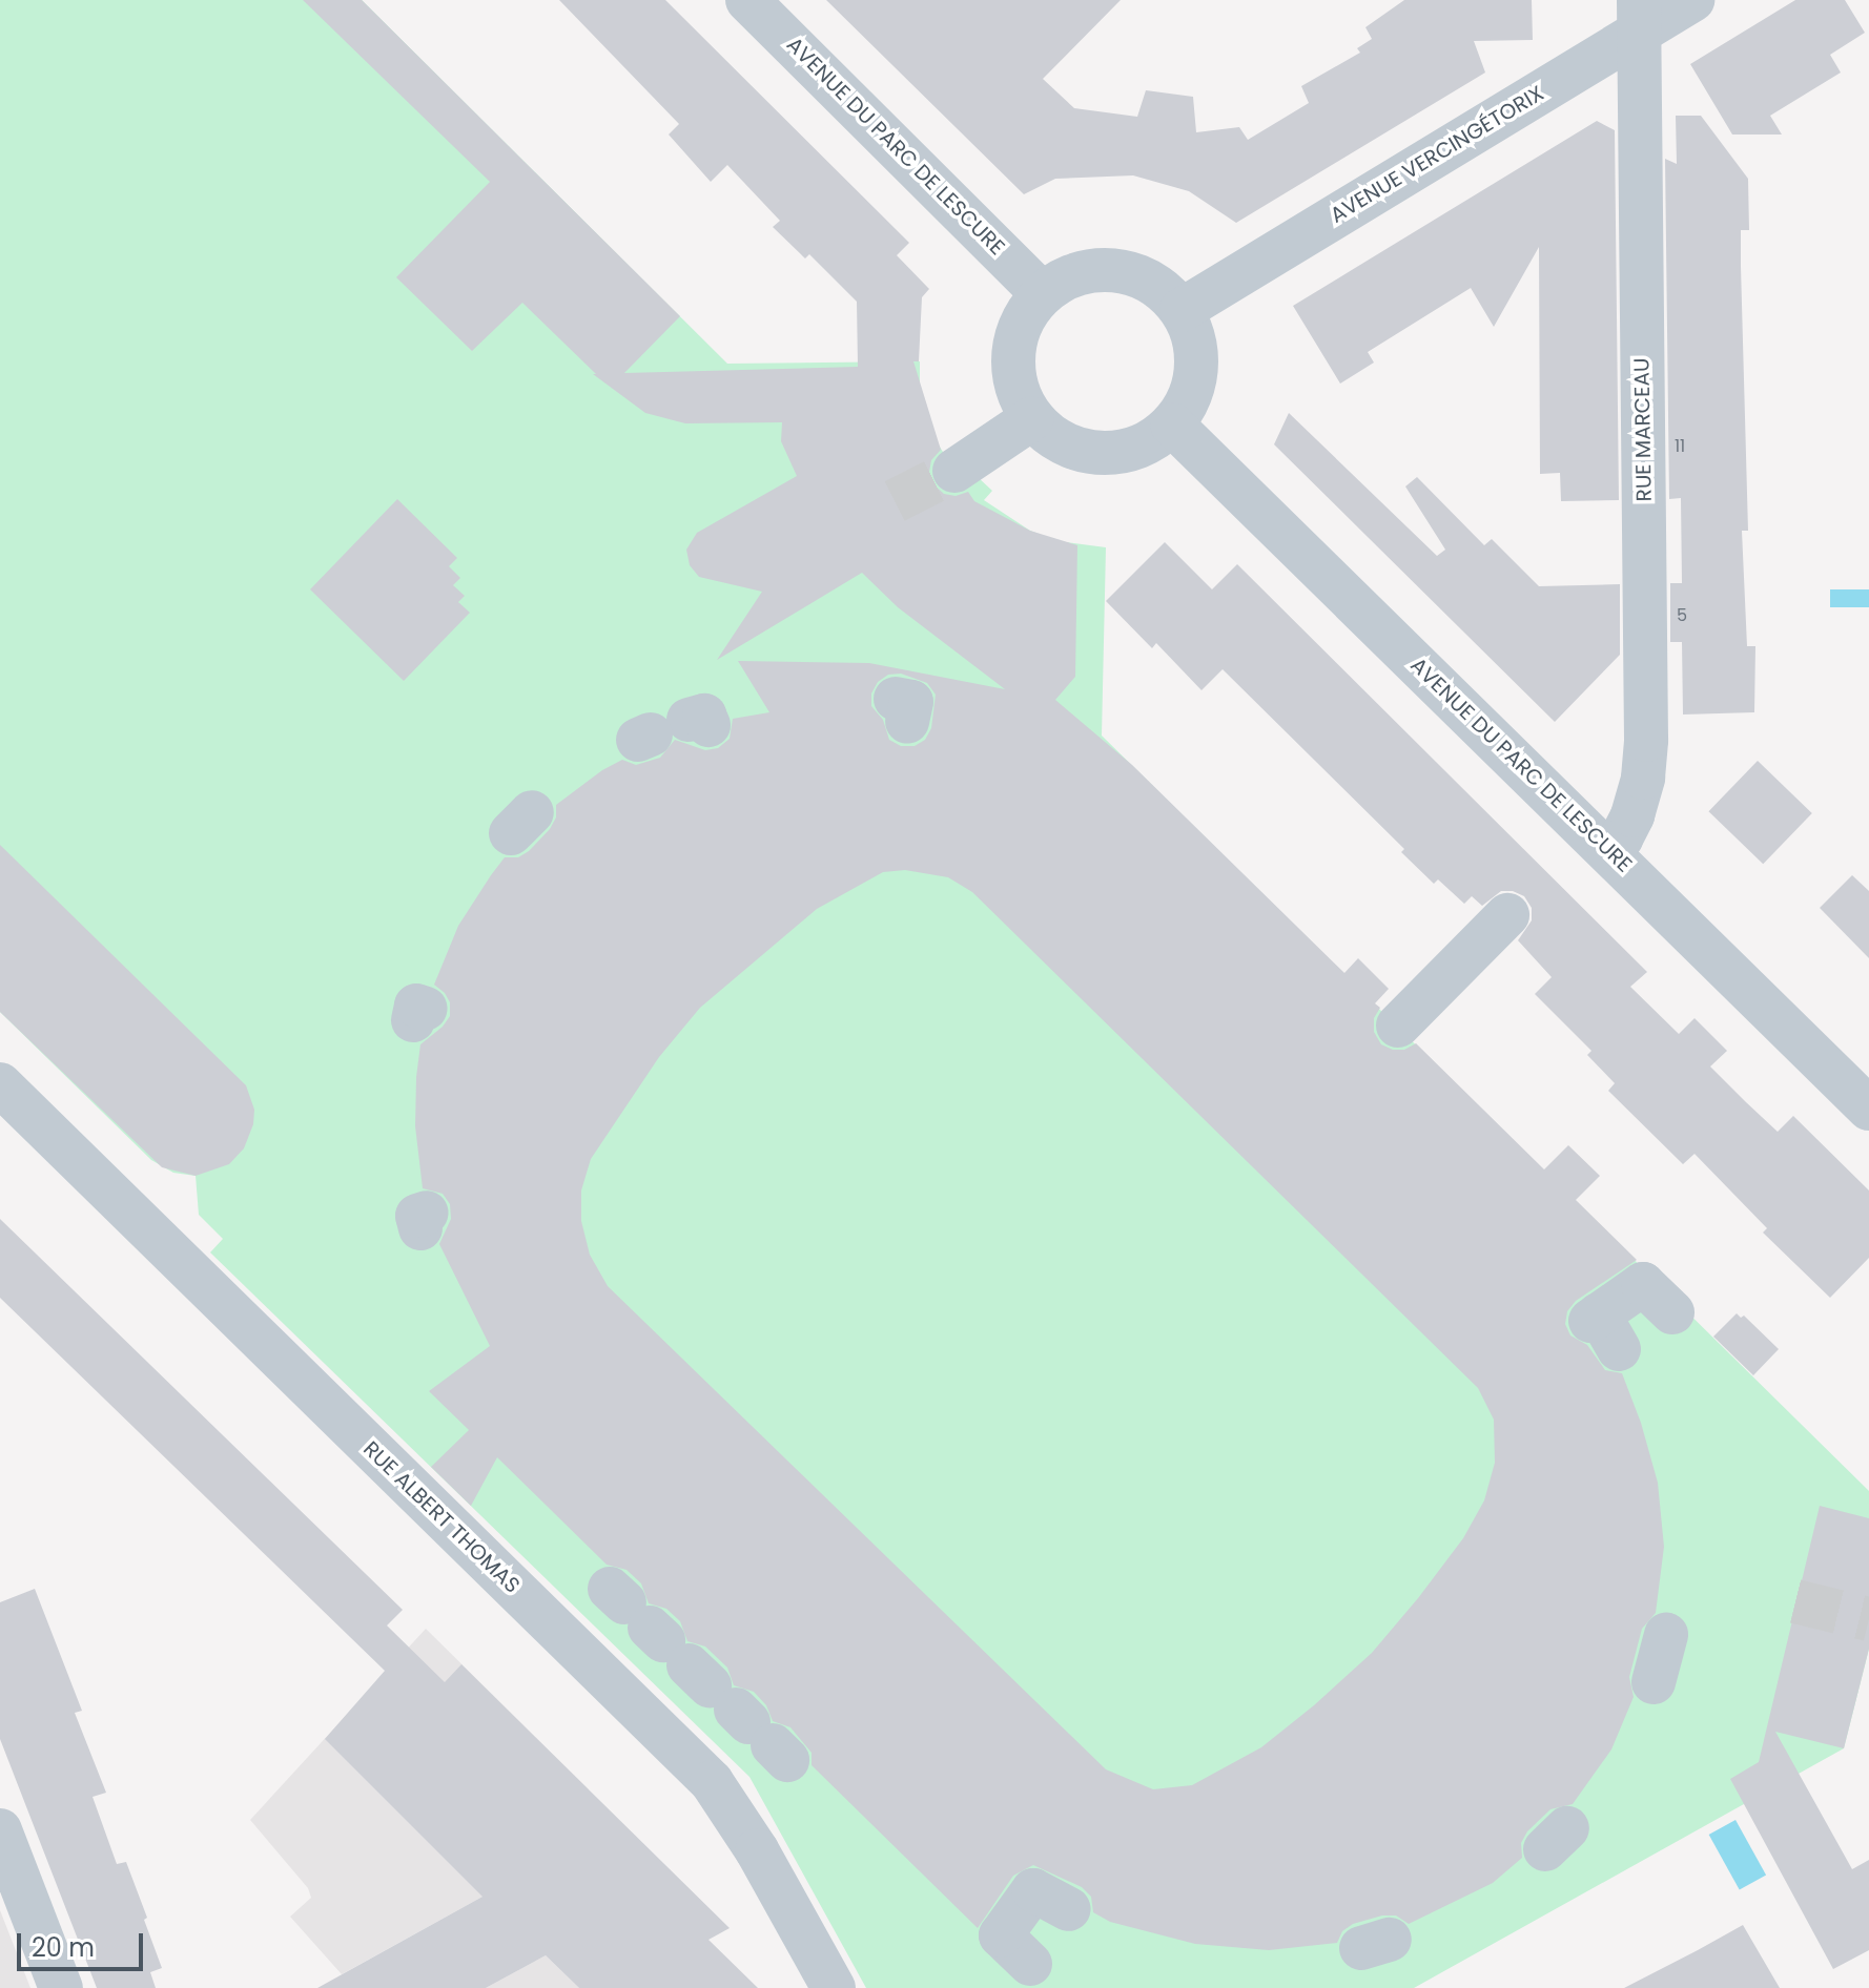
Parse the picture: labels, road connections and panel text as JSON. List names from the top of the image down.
{
  "streets": {
    "street": [
      "AVENUE DU PARC DE LESCURE",
      "AVENUE VERCINGÉTORIX",
      "RUE MARCEAU",
      "RUE ALBERT THOMAS"
    ]
  },
  "crossings": [
    ["AVENUE DU PARC DE LESCURE", "AVENUE VERCINGÉTORIX"],
    ["AVENUE DU PARC DE LESCURE", "RUE MARCEAU"],
    ["AVENUE VERCINGÉTORIX", "RUE MARCEAU"]
  ],
  "house_numbers": ["11", "5"],
  "scale_bar": "20 m"
}
